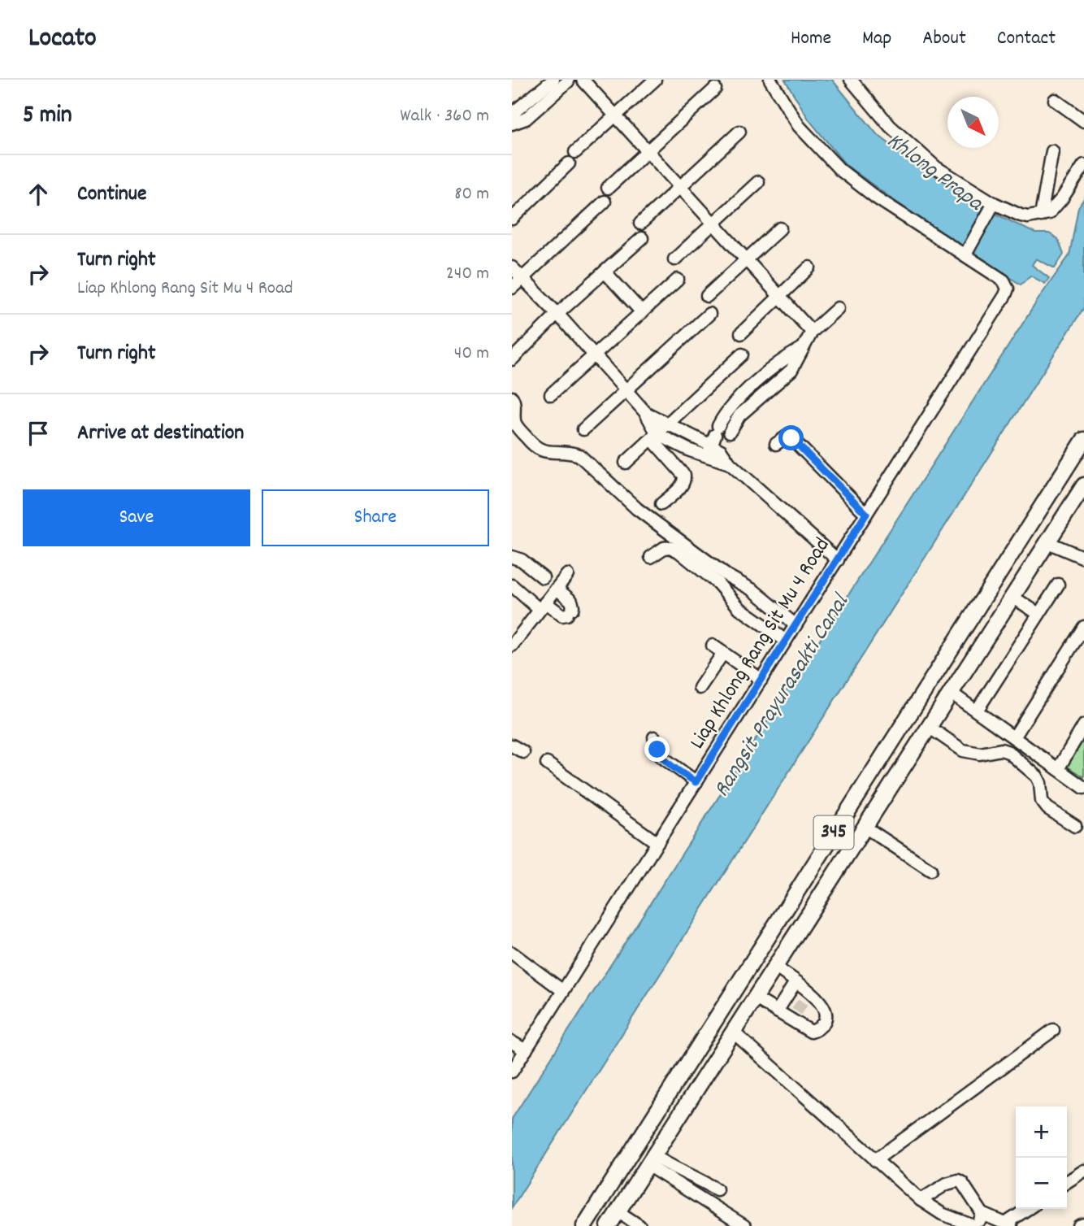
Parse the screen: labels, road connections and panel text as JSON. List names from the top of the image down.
{
  "streets": {
    "main road": ["345"],
    "street": ["Liap Khlong Rang Sit Mu 4 Road"]
  },
  "water": ["Khlong Prapa", "Rangsit Prayurasakti Canal"],
  "north": "bottom right",
  "page": {
    "header": "Locato",
    "nav": [
      "Home",
      "Map",
      "About",
      "Contact"
    ],
    "heading": ["5 min", "Walk · 360 m"],
    "list": [
      ["Continue", "80 m"],
      ["Turn right", "Liap Khlong Rang Sit Mu 4 Road", "240 m"],
      ["Turn right", "40 m"],
      "Arrive at destination"
    ],
    "buttons": ["Save", "Share"],
    "map_buttons": ["+", "−"]
  }
}
